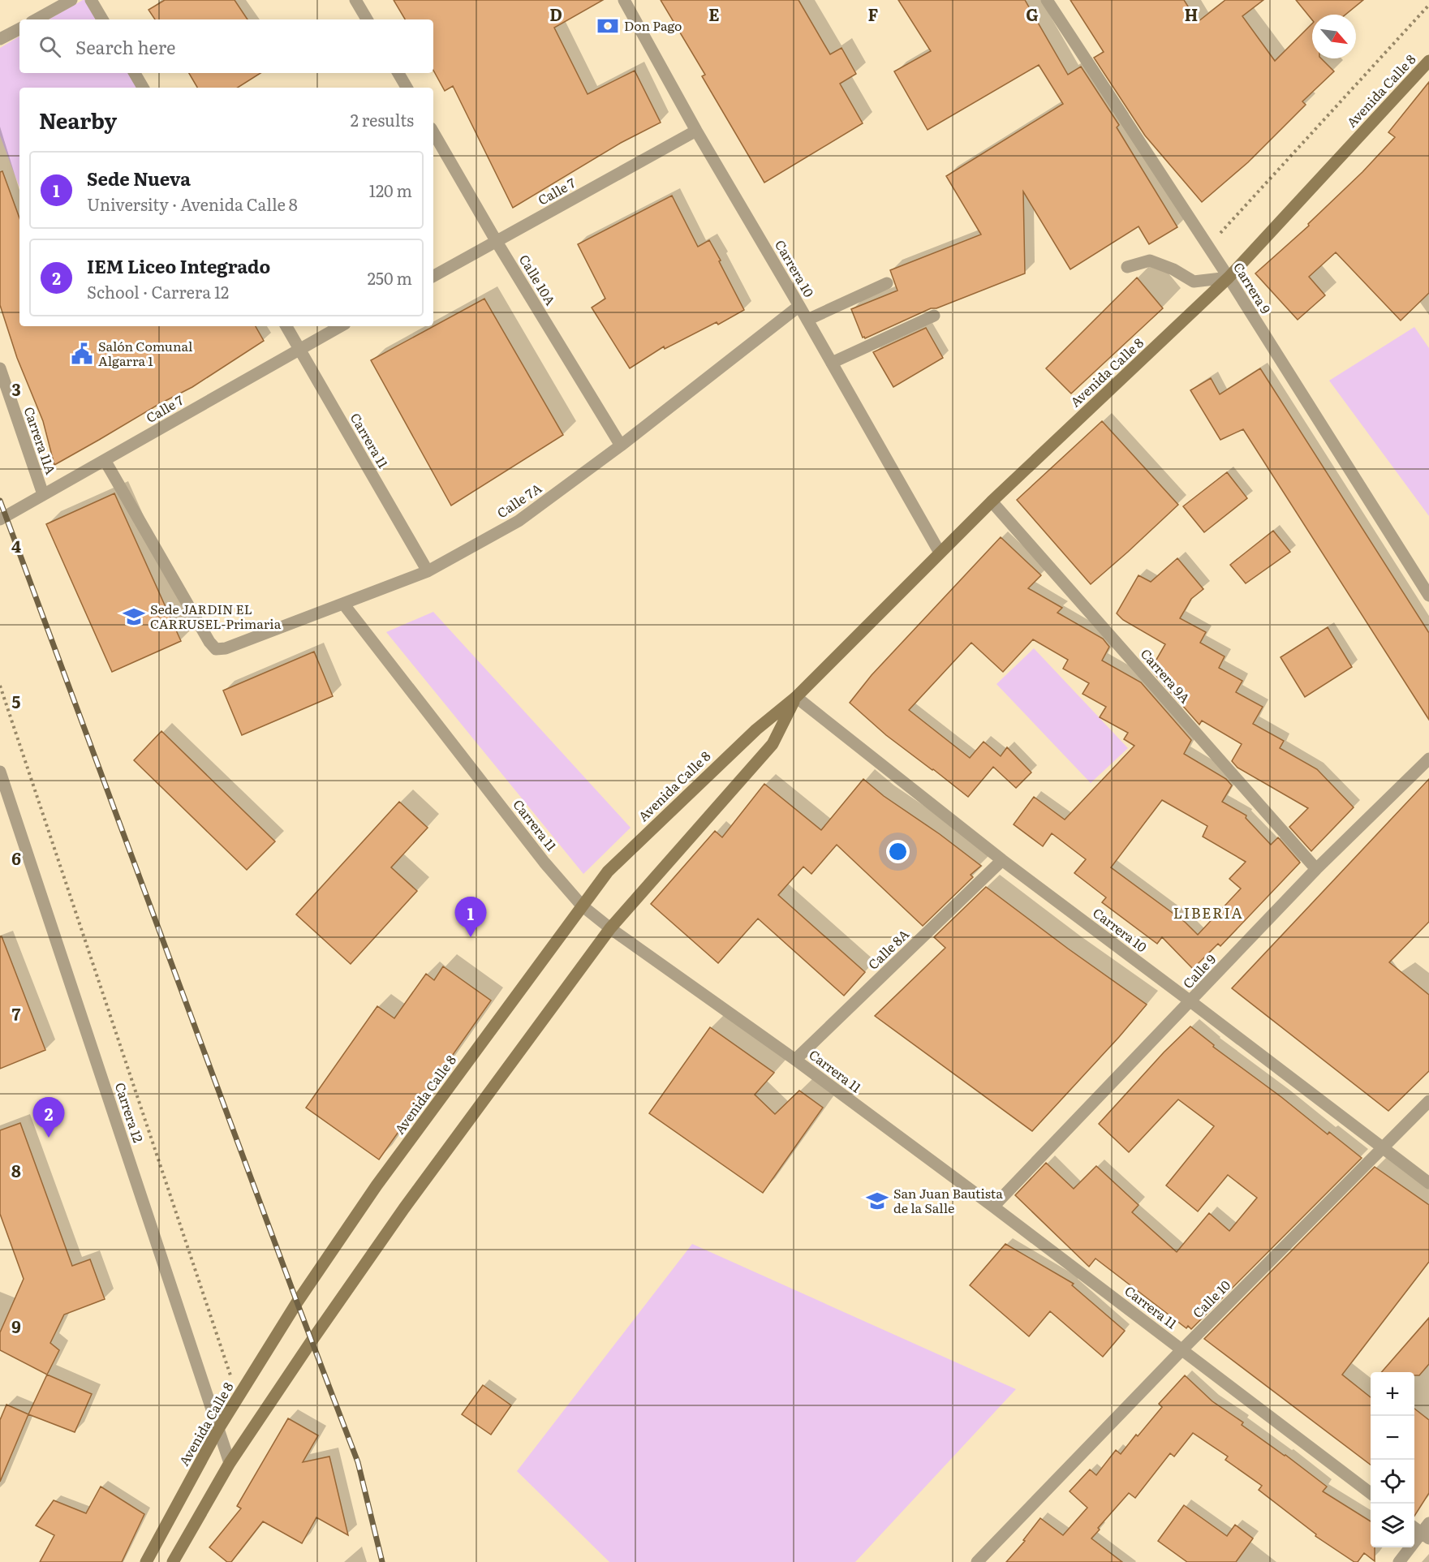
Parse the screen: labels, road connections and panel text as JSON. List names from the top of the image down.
{
  "streets": {
    "main road": ["Avenida Calle 8"],
    "street": [
      "Calle 7",
      "Carrera 10",
      "Calle 10A",
      "Carrera 9",
      "Carrera 11A",
      "Carrera 11",
      "Calle 7A",
      "Carrera 9A",
      "Calle 8A",
      "Calle 9",
      "Carrera 12",
      "Calle 10"
    ]
  },
  "crossings": [
    ["Avenida Calle 8", "Carrera 10"],
    ["Avenida Calle 8", "Carrera 9"],
    ["Avenida Calle 8", "Carrera 11"],
    ["Avenida Calle 8", "Carrera 9A"],
    ["Avenida Calle 8", "Carrera 12"],
    ["Calle 7", "Carrera 10"],
    ["Calle 7", "Calle 10A"],
    ["Calle 7", "Carrera 11A"],
    ["Calle 7", "Carrera 11"],
    ["Calle 7", "Calle 7A"],
    ["Carrera 10", "Calle 7A"],
    ["Carrera 10", "Calle 8A"],
    ["Carrera 10", "Calle 9"],
    ["Carrera 10", "Calle 10"],
    ["Calle 10A", "Calle 7A"],
    ["Carrera 11", "Calle 7A"],
    ["Carrera 11", "Calle 8A"],
    ["Carrera 11", "Calle 9"],
    ["Carrera 11", "Calle 10"],
    ["Carrera 9A", "Calle 9"]
  ],
  "districts": ["LIBERIA"],
  "places": {
    "bank": ["Don Pago"],
    "public building": ["Salón Comunal Algarra 1"],
    "school or university": ["Sede JARDIN EL CARRUSEL-Primaria", "San Juan Bautista de la Salle"]
  },
  "north": "bottom right",
  "page": {
    "search": "Search here",
    "heading": ["Nearby", "2 results"],
    "list": [
      {
        "mark": "1",
        "name": "Sede Nueva",
        "note": "University · Avenida Calle 8",
        "value": "120 m"
      },
      {
        "mark": "2",
        "name": "IEM Liceo Integrado",
        "note": "School · Carrera 12",
        "value": "250 m"
      }
    ],
    "pins": ["1", "2"],
    "map_buttons": ["+", "−"]
  },
  "grid": {
    "columns": [
      "D",
      "E",
      "F",
      "G",
      "H"
    ],
    "rows": [
      "3",
      "4",
      "5",
      "6",
      "7",
      "8",
      "9"
    ]
  }
}
